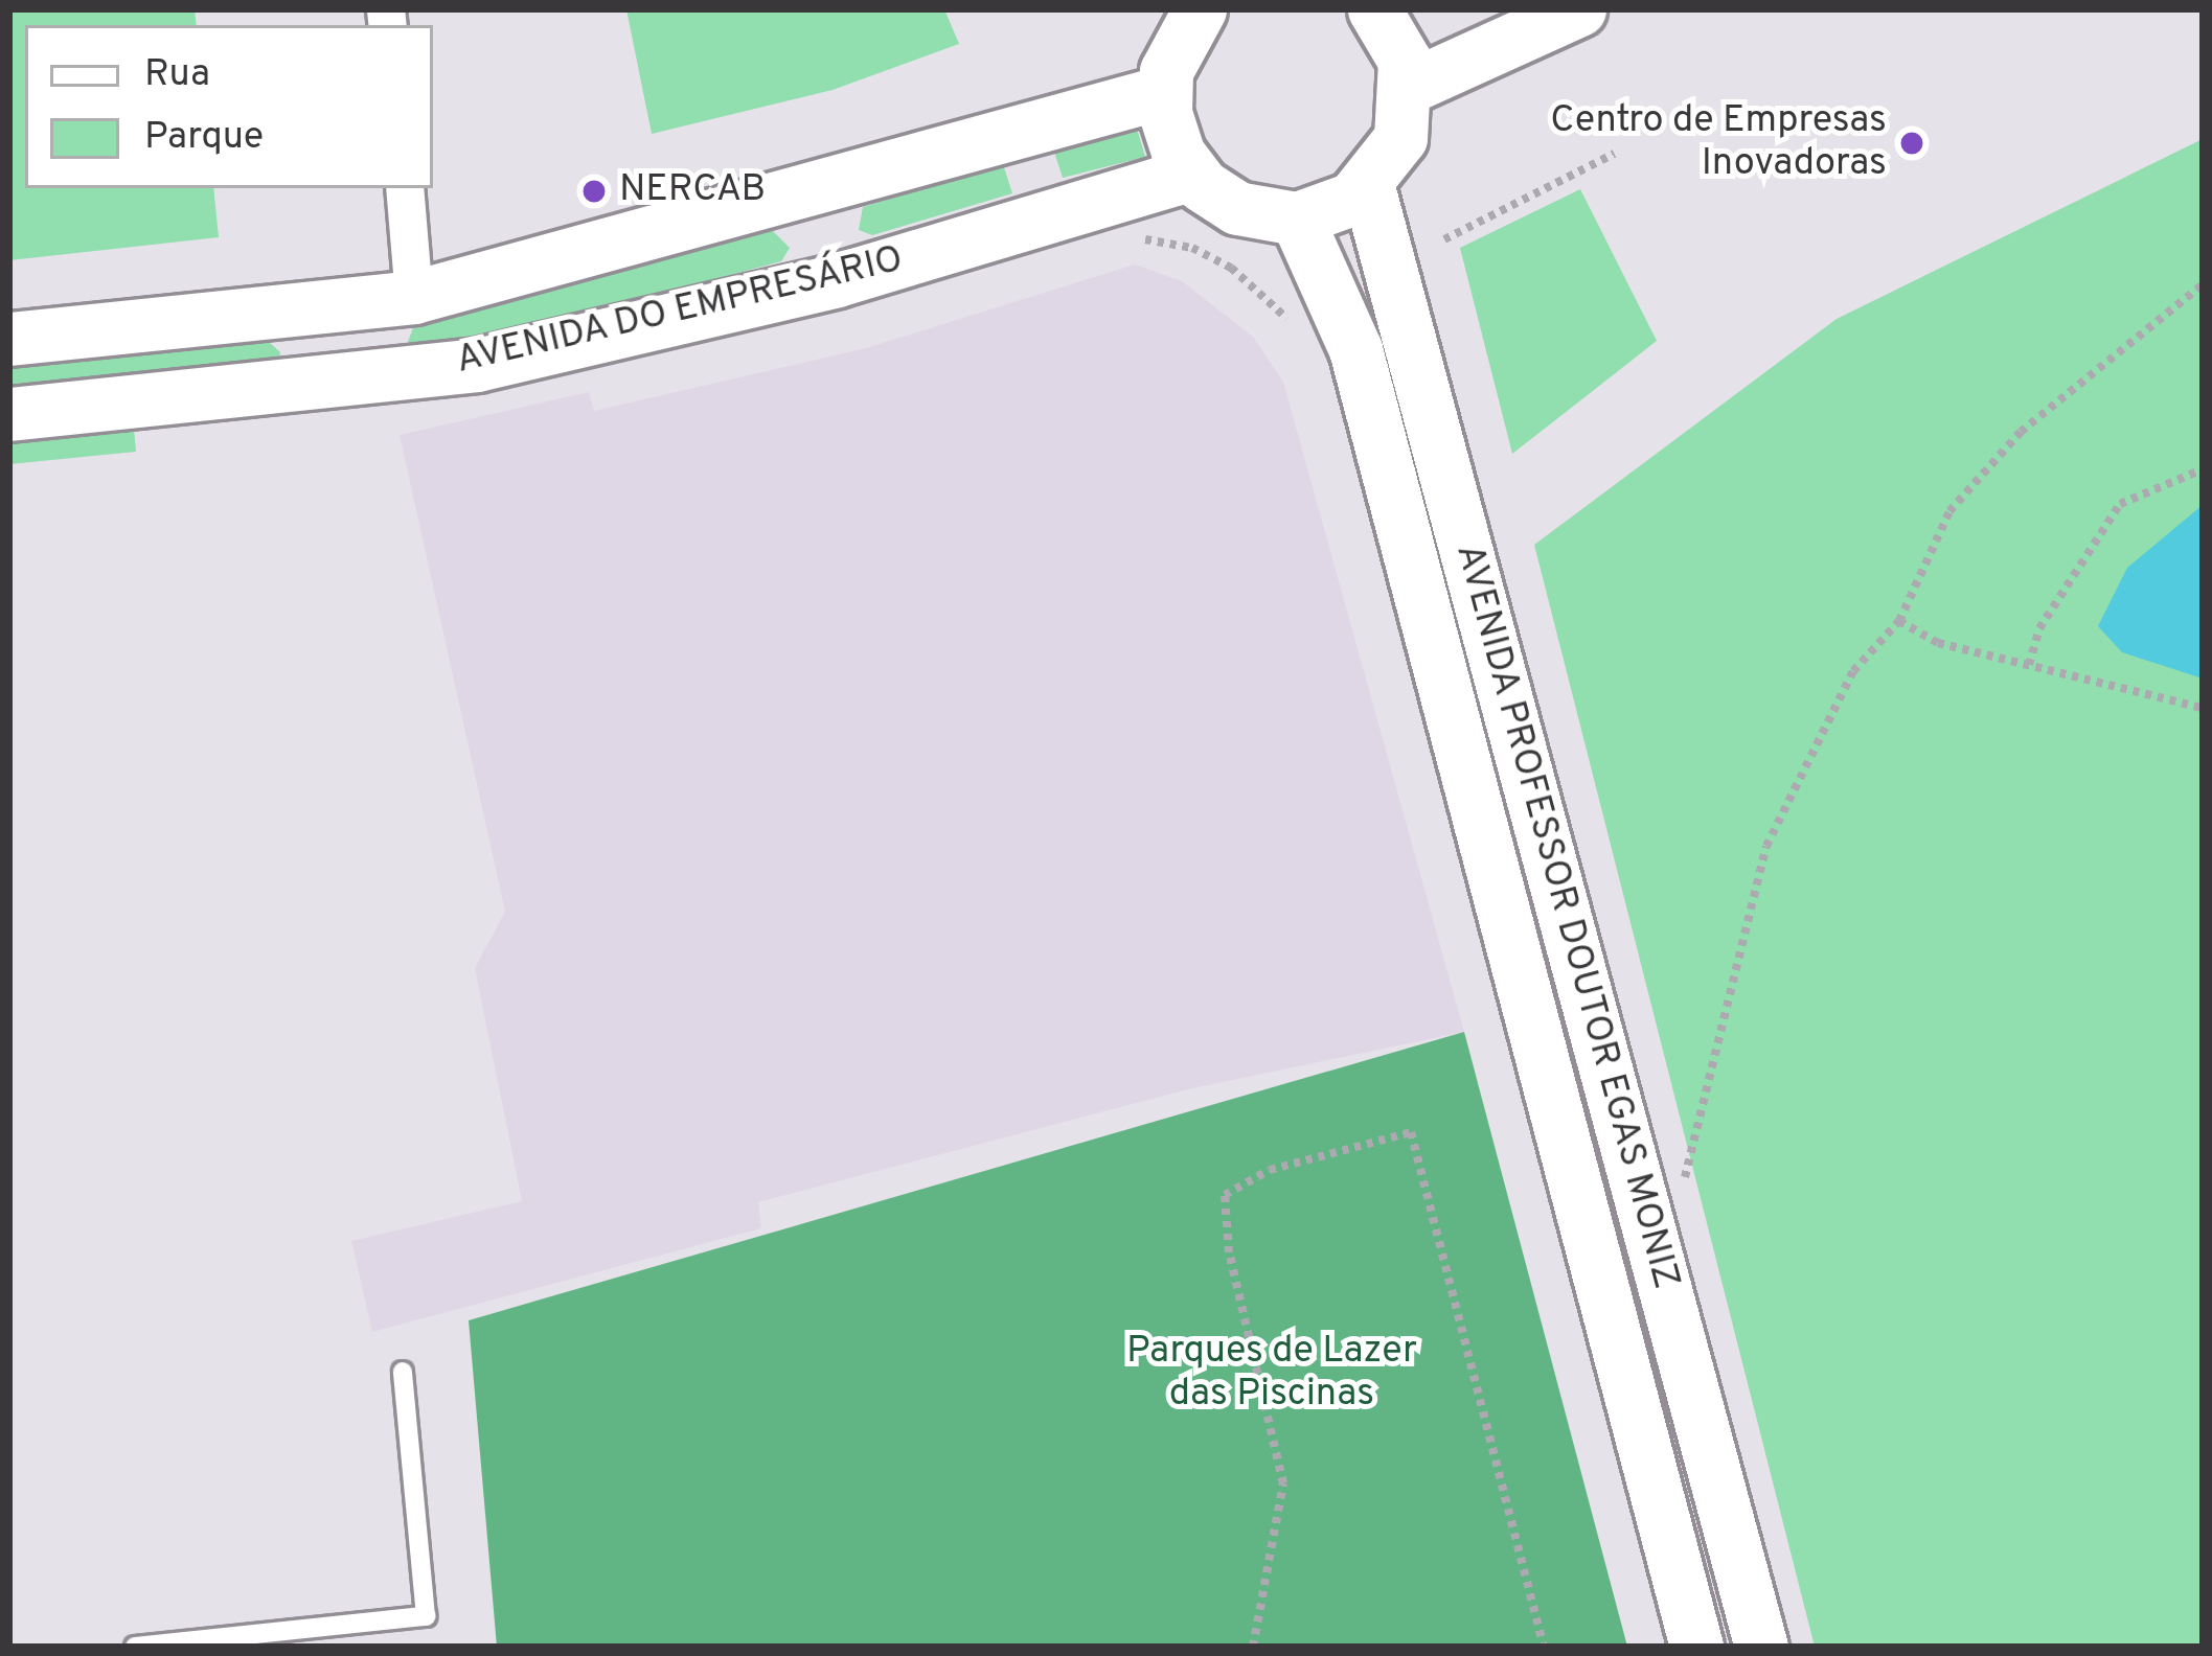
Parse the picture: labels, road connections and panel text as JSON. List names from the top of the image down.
{
  "streets": {
    "main road": ["AVENIDA DO EMPRESÁRIO", "AVENIDA PROFESSOR DOUTOR EGAS MONIZ"]
  },
  "parks": ["Parques de Lazer das Piscinas"],
  "places": ["Centro de Empresas Inovadoras", "NERCAB"],
  "legend": ["Rua", "Parque"]
}
